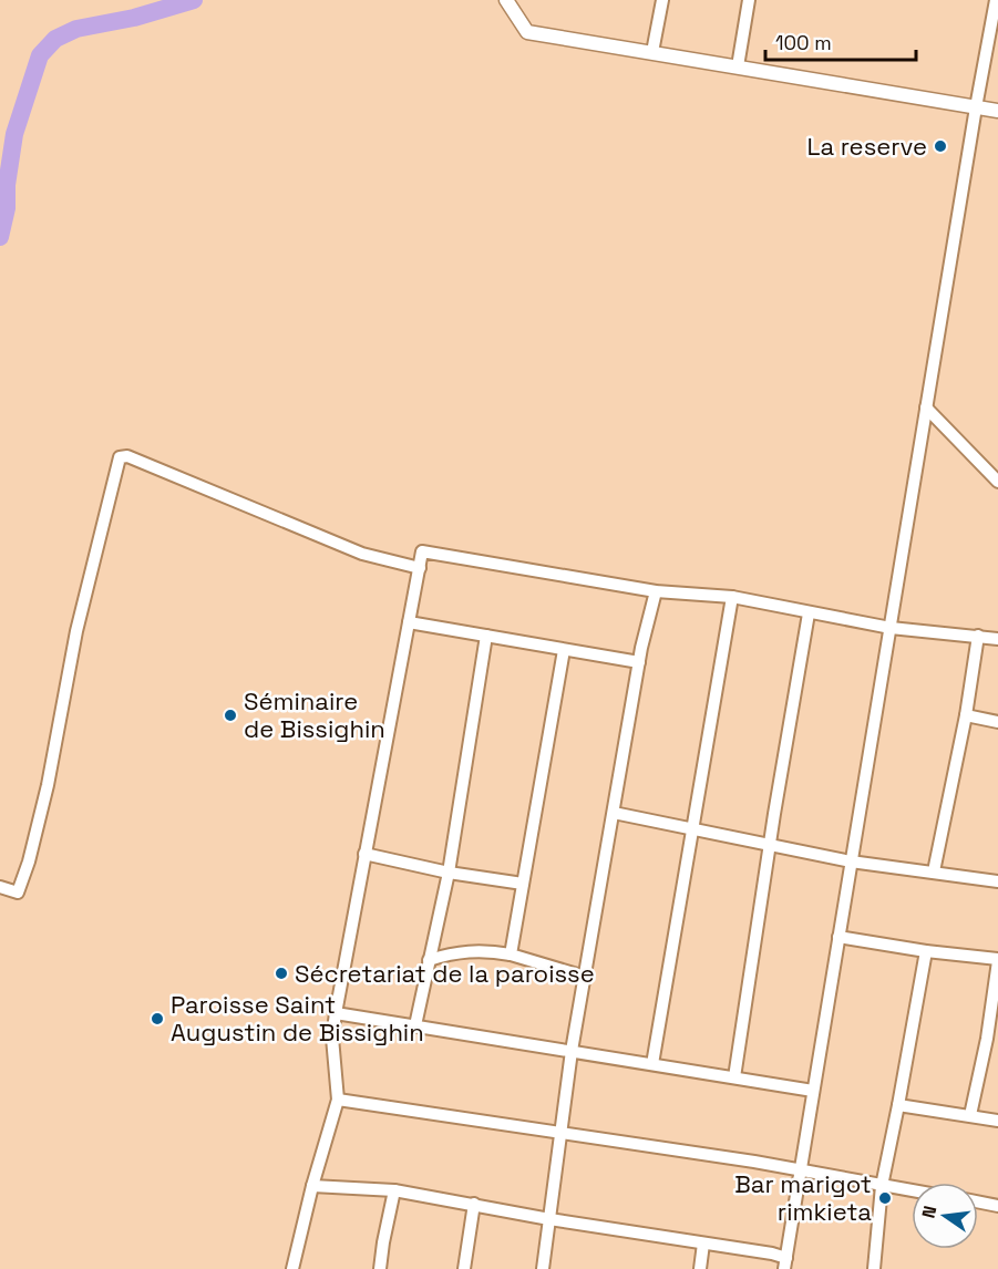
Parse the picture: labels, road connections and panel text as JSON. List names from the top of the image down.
{
  "places": [
    "La reserve",
    "Séminaire de Bissighin",
    "Sécretariat de la paroisse",
    "Paroisse Saint Augustin de Bissighin",
    "Bar marigot rimkieta"
  ],
  "scale_bar": "100 m",
  "north": "left"
}
